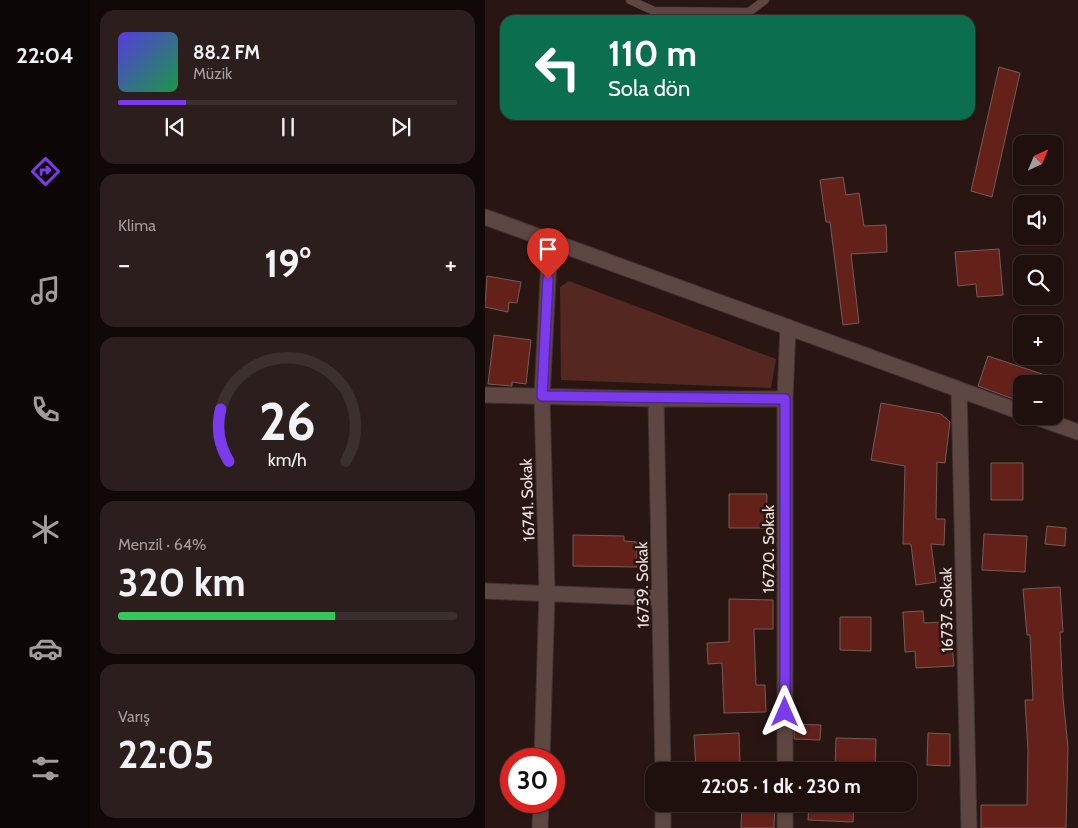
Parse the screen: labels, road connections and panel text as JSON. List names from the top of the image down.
{
  "streets": {
    "street": [
      "16741. Sokak",
      "16720. Sokak",
      "16739. Sokak",
      "16737. Sokak"
    ]
  },
  "north": "top right",
  "page": {
    "tabs": "22:04",
    "turn": ["110 m", "Sola dön"],
    "song": ["88.2 FM", "Müzik"],
    "map_buttons": ["+", "−"],
    "tile": [
      "Klima",
      ["Menzil · 64%", "320 km"],
      ["Varış", "22:05"]
    ],
    "heat": ["−", "19°", "+"],
    "limit": "30",
    "trip": "22:05 · 1 dk · 230 m",
    "gauge": ["26", "km/h"]
  }
}
